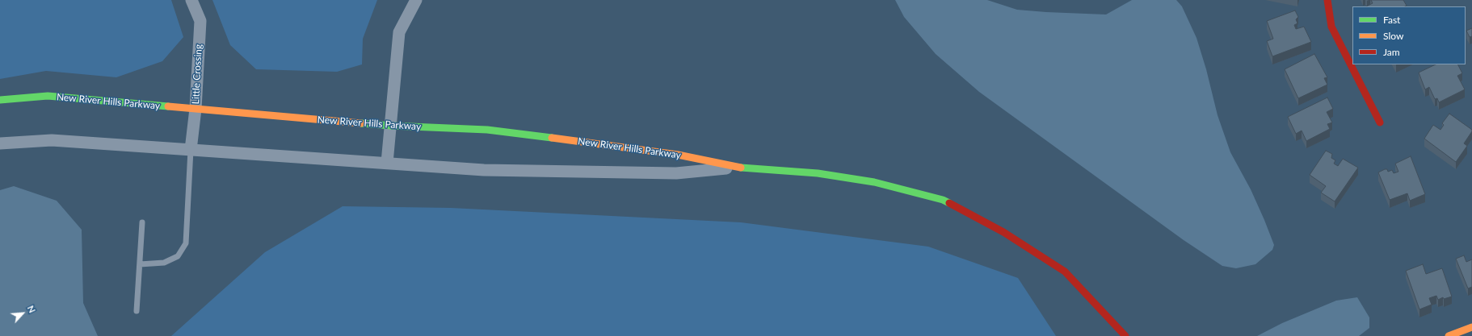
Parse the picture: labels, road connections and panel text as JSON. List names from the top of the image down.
{
  "streets": {
    "street": ["Little Crossing", "New River Hills Parkway"]
  },
  "crossings": [
    ["Little Crossing", "New River Hills Parkway"]
  ],
  "legend": ["Fast", "Slow", "Jam"],
  "north": "top right"
}
